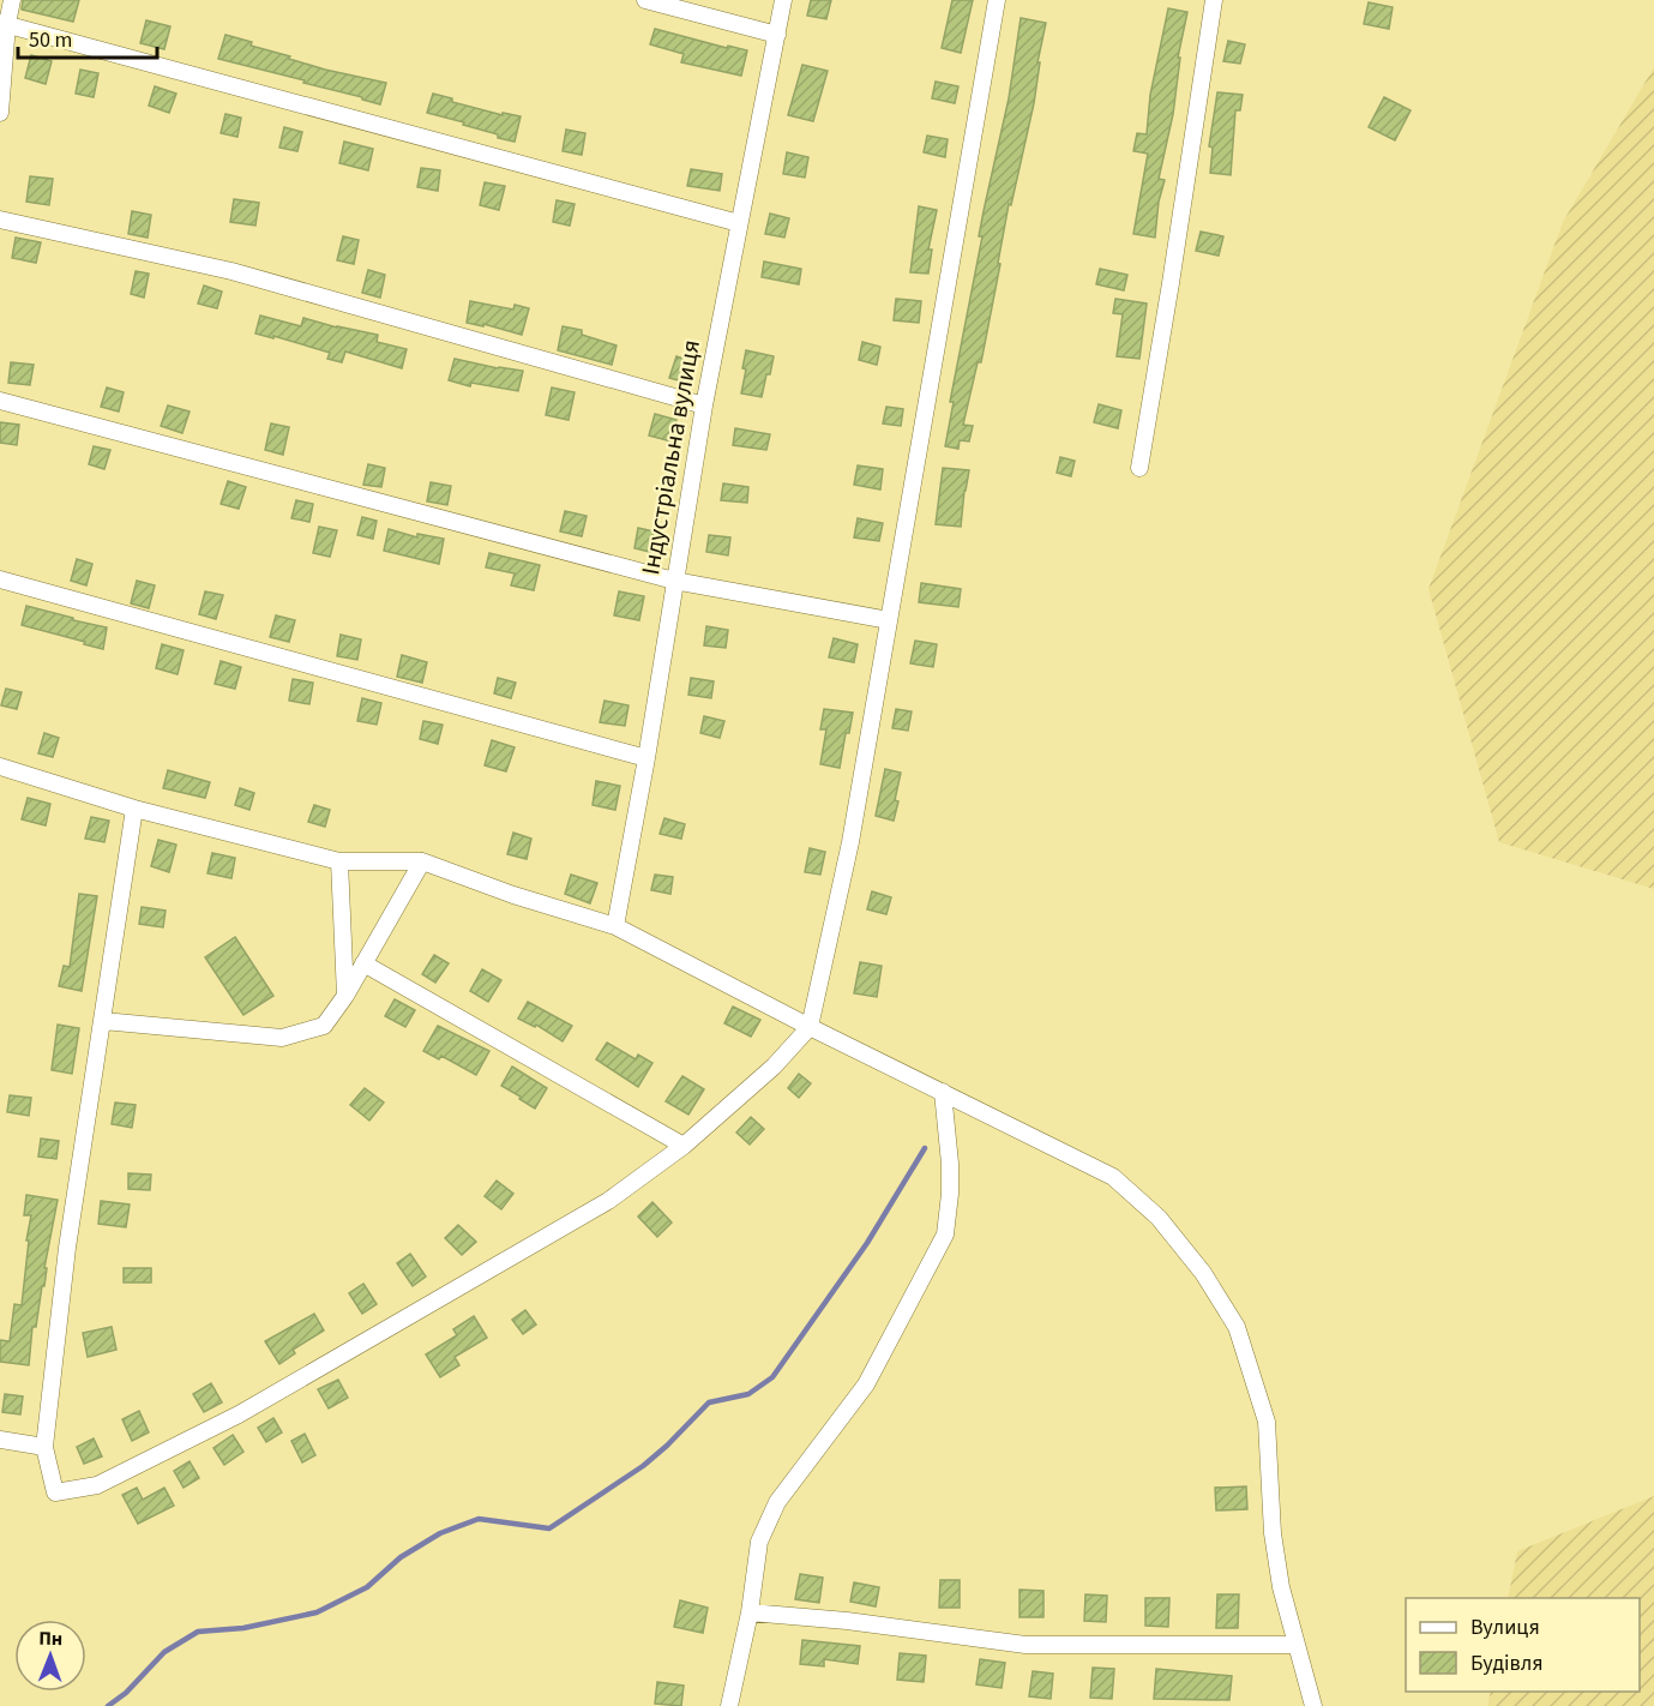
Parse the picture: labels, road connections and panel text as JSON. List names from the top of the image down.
{
  "streets": {
    "street": ["Індустріальна вулиця"]
  },
  "legend": ["Вулиця", "Будівля"],
  "scale_bar": "50 m",
  "north": "top"
}
